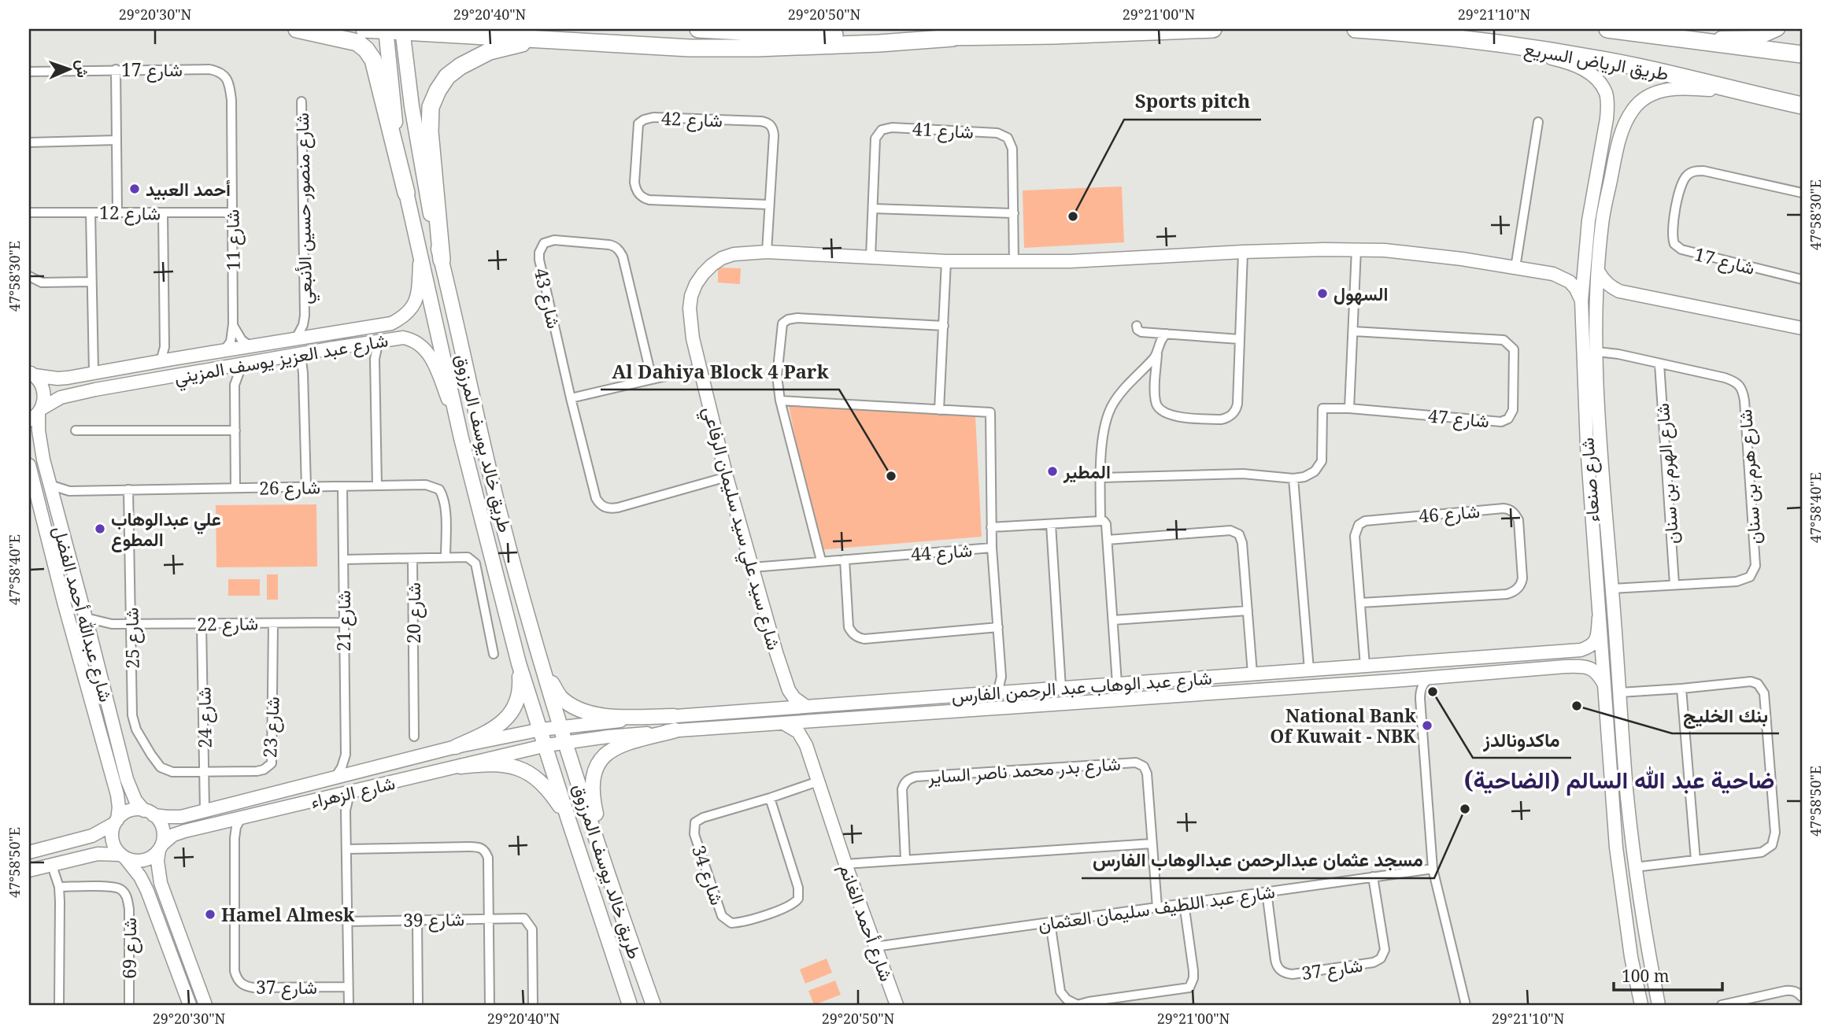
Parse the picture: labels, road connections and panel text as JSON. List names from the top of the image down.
{
  "streets": {
    "highway": ["طريق الرياض السريع"],
    "main road": ["طريق خالد يوسف المرزوق"],
    "street": [
      "شارع 17",
      "شارع 42",
      "شارع 41",
      "شارع منصور حسين الأنبعي",
      "شارع 12",
      "شارع 11",
      "شارع 43",
      "شارع عبد العزيز يوسف المزيني",
      "شارع 47",
      "شارع الهرم بن سنان",
      "شارع هرم بن سنان",
      "شارع صنعاء",
      "شارع 26",
      "شارع 46",
      "شارع سيد علي سيد سليمان الرفاعي",
      "شارع 44",
      "شارع 20",
      "شارع عبدالله أحمد الفضل",
      "شارع 21",
      "شارع 22",
      "شارع 25",
      "شارع عبد الوهاب عبد الرحمن الفارس",
      "شارع 24",
      "شارع 23",
      "شارع بدر محمد ناصر الساير",
      "شارع الزهراء",
      "شارع 34",
      "شارع عبد اللطيف سليمان العثمان",
      "شارع 39",
      "شارع أحمد الغانم",
      "شارع 69",
      "شارع 37"
    ]
  },
  "crossings": [
    ["طريق الرياض السريع", "شارع صنعاء"],
    ["شارع 17", "شارع 11"],
    ["شارع 42", "شارع سيد علي سيد سليمان الرفاعي"],
    ["شارع 41", "شارع سيد علي سيد سليمان الرفاعي"],
    ["شارع منصور حسين الأنبعي", "شارع عبد العزيز يوسف المزيني"],
    ["شارع 12", "شارع 11"],
    ["شارع 11", "شارع عبد العزيز يوسف المزيني"],
    ["شارع 43", "شارع سيد علي سيد سليمان الرفاعي"],
    ["شارع عبد العزيز يوسف المزيني", "طريق خالد يوسف المرزوق"],
    ["شارع عبد العزيز يوسف المزيني", "شارع عبدالله أحمد الفضل"],
    ["طريق خالد يوسف المرزوق", "شارع عبد الوهاب عبد الرحمن الفارس"],
    ["طريق خالد يوسف المرزوق", "شارع الزهراء"],
    ["شارع الهرم بن سنان", "شارع هرم بن سنان"],
    ["شارع هرم بن سنان", "شارع صنعاء"],
    ["شارع صنعاء", "شارع سيد علي سيد سليمان الرفاعي"],
    ["شارع صنعاء", "شارع عبد الوهاب عبد الرحمن الفارس"],
    ["شارع 26", "شارع عبدالله أحمد الفضل"],
    ["شارع 26", "شارع 21"],
    ["شارع 26", "شارع 25"],
    ["شارع 46", "شارع عبد الوهاب عبد الرحمن الفارس"],
    ["شارع سيد علي سيد سليمان الرفاعي", "شارع 44"],
    ["شارع سيد علي سيد سليمان الرفاعي", "شارع عبد الوهاب عبد الرحمن الفارس"],
    ["شارع 20", "شارع 21"],
    ["شارع عبدالله أحمد الفضل", "شارع 22"],
    ["شارع عبدالله أحمد الفضل", "شارع الزهراء"],
    ["شارع 21", "شارع 22"],
    ["شارع 21", "شارع الزهراء"],
    ["شارع 22", "شارع 25"],
    ["شارع 22", "شارع 24"],
    ["شارع 22", "شارع 23"],
    ["شارع 25", "شارع 23"],
    ["شارع عبد الوهاب عبد الرحمن الفارس", "شارع الزهراء"],
    ["شارع عبد الوهاب عبد الرحمن الفارس", "شارع أحمد الغانم"],
    ["شارع 24", "شارع 23"],
    ["شارع 24", "شارع الزهراء"],
    ["شارع بدر محمد ناصر الساير", "شارع عبد اللطيف سليمان العثمان"],
    ["شارع الزهراء", "شارع 37"],
    ["شارع 34", "شارع أحمد الغانم"],
    ["شارع عبد اللطيف سليمان العثمان", "شارع أحمد الغانم"],
    ["شارع عبد اللطيف سليمان العثمان", "شارع 37"]
  ],
  "districts": ["ضاحية عبد الله السالم (الضاحية)"],
  "places": [
    "أحمد العبيد",
    "Sports pitch",
    "السهول",
    "المطير",
    "Al Dahiya Block 4 Park",
    "علي عبدالوهاب المطوع",
    "ماكدونالدز",
    "بنك الخليج",
    "National Bank Of Kuwait - NBK",
    "مسجد عثمان عبدالرحمن عبدالوهاب الفارس",
    "Hamel Almesk"
  ],
  "scale_bar": "100 m",
  "north": "right",
  "coordinates": [
    "29°20'30\"N",
    "29°20'40\"N",
    "29°20'50\"N",
    "29°21'00\"N",
    "29°21'10\"N",
    "47°58'30\"E",
    "47°58'40\"E",
    "47°58'50\"E"
  ]
}
